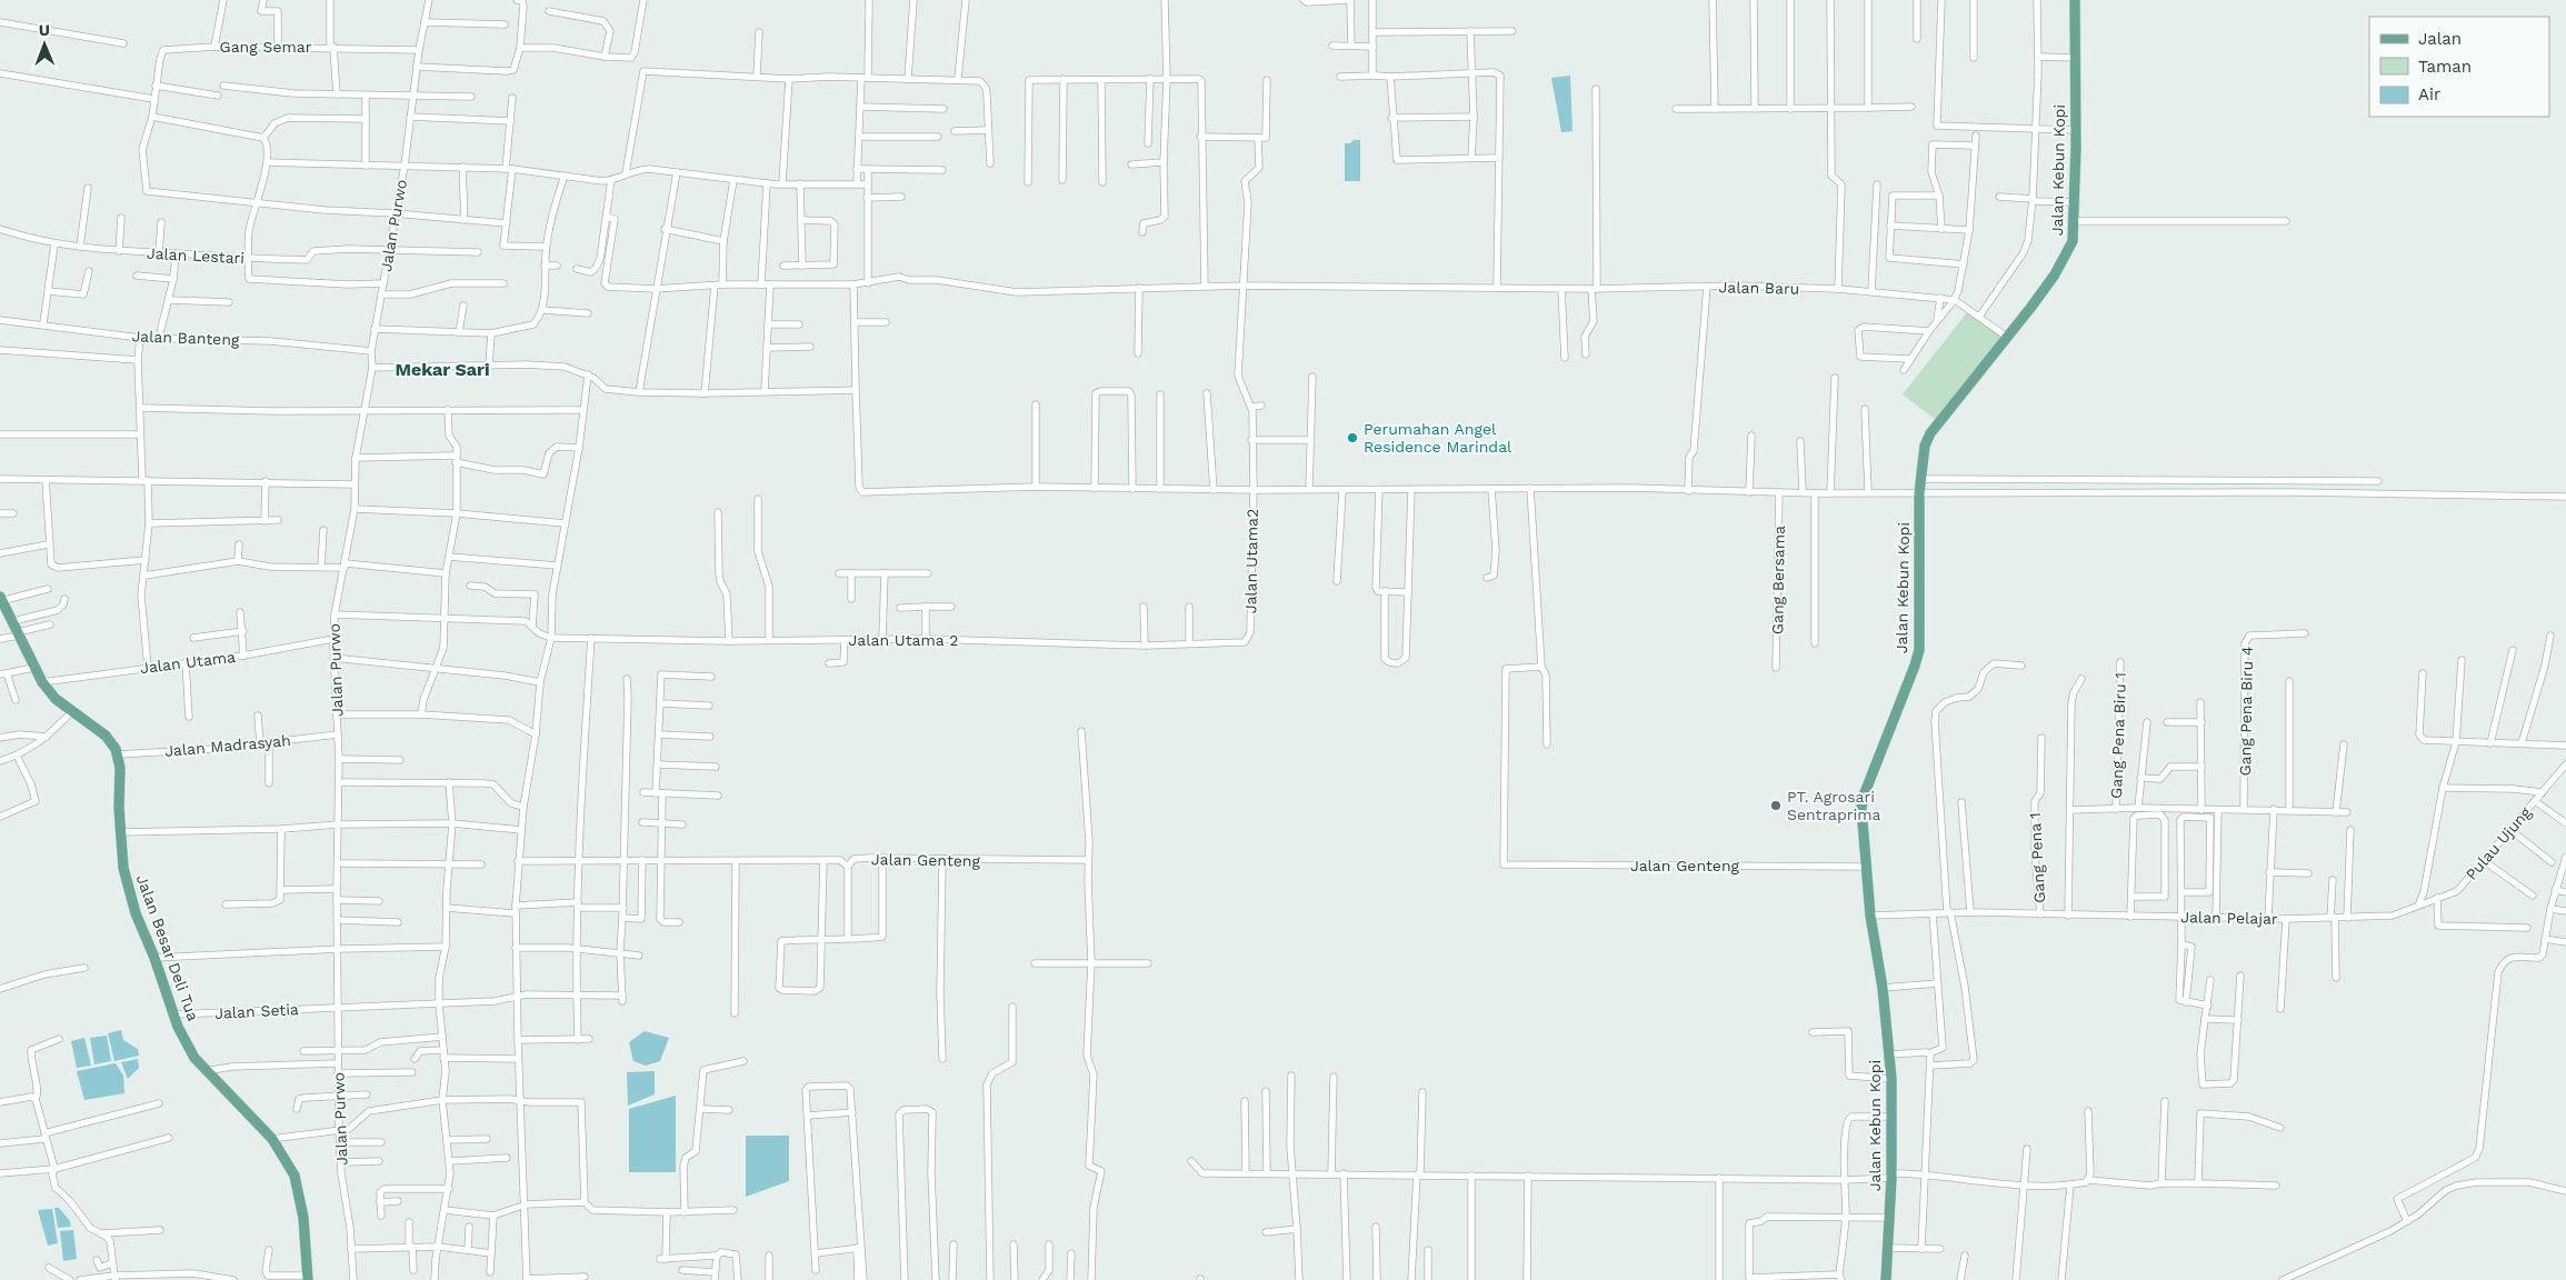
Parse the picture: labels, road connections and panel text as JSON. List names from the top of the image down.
{
  "streets": {
    "main road": ["Jalan Kebun Kopi", "Jalan Besar Deli Tua"],
    "street": [
      "Gang Semar",
      "Jalan Purwo",
      "Jalan Lestari",
      "Jalan Baru",
      "Jalan Banteng",
      "Jalan Utama2",
      "Gang Bersama",
      "Jalan Utama 2",
      "Jalan Utama",
      "Gang Pena Biru 4",
      "Gang Pena Biru 1",
      "Jalan Madrasyah",
      "Pulau Ujung",
      "Gang Pena 1",
      "Jalan Genteng",
      "Jalan Pelajar",
      "Jalan Setia"
    ]
  },
  "crossings": [
    ["Gang Semar", "Jalan Purwo"],
    ["Jalan Kebun Kopi", "Jalan Baru"],
    ["Jalan Kebun Kopi", "Jalan Genteng"],
    ["Jalan Kebun Kopi", "Jalan Pelajar"],
    ["Jalan Purwo", "Jalan Lestari"],
    ["Jalan Purwo", "Jalan Banteng"],
    ["Jalan Purwo", "Jalan Utama"],
    ["Jalan Purwo", "Jalan Madrasyah"],
    ["Jalan Purwo", "Jalan Setia"],
    ["Jalan Utama2", "Jalan Utama 2"],
    ["Jalan Madrasyah", "Jalan Besar Deli Tua"],
    ["Pulau Ujung", "Jalan Pelajar"],
    ["Gang Pena 1", "Jalan Pelajar"],
    ["Jalan Besar Deli Tua", "Jalan Setia"]
  ],
  "districts": ["Mekar Sari"],
  "places": ["Perumahan Angel Residence Marindal", "PT. Agrosari Sentraprima"],
  "legend": ["Jalan", "Taman", "Air"],
  "north": "top"
}
